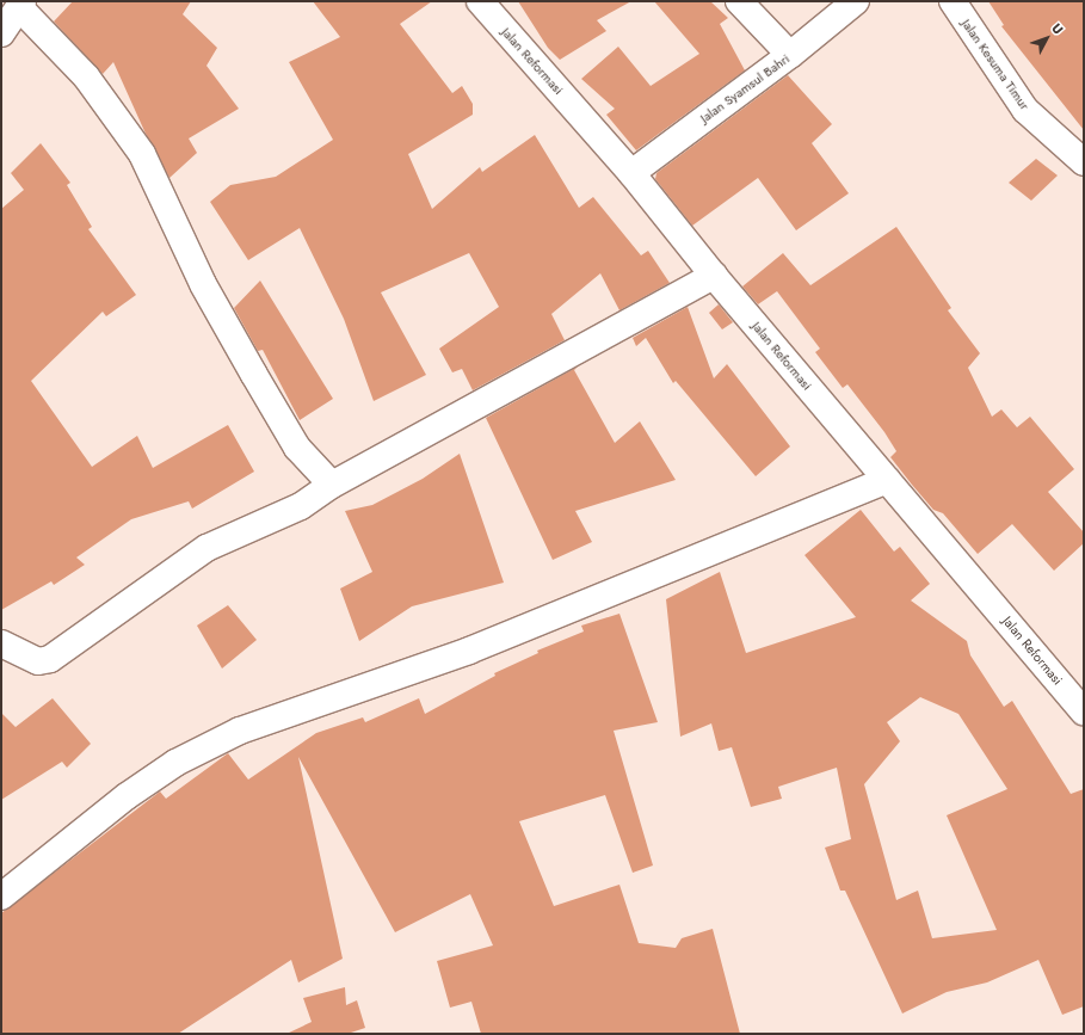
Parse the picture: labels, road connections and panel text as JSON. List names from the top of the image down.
{
  "streets": {
    "street": ["Jalan Reformasi", "Jalan Kesuma Timur", "Jalan Syamsul Bahri"]
  },
  "crossings": [
    ["Jalan Reformasi", "Jalan Syamsul Bahri"]
  ],
  "north": "top right"
}
